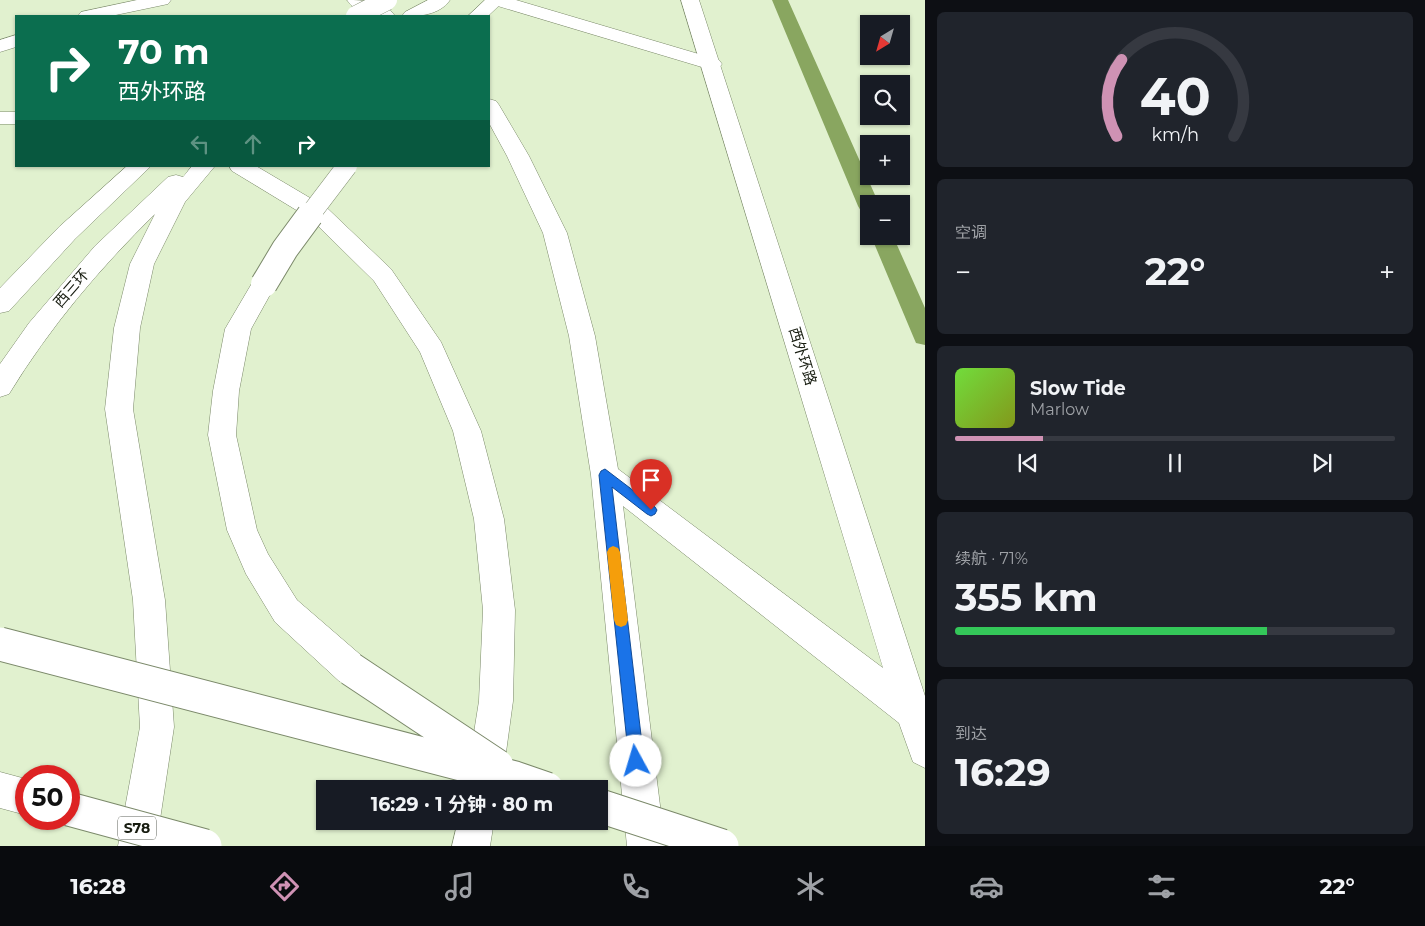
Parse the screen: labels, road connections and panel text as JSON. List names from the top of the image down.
{
  "streets": {
    "main road": ["西三环", "西外环路", "S78"]
  },
  "north": "bottom left",
  "page": {
    "map_buttons": ["+", "−"],
    "turn": ["70 m", "西外环路"],
    "tile": [
      "空调",
      ["续航 · 71%", "355 km"],
      ["到达", "16:29"]
    ],
    "heat": ["−", "22°", "+"],
    "song": ["Slow Tide", "Marlow"],
    "limit": "50",
    "trip": "16:29 · 1 分钟 · 80 m",
    "tabs": ["16:28", "22°"],
    "gauge": ["40", "km/h"]
  }
}
